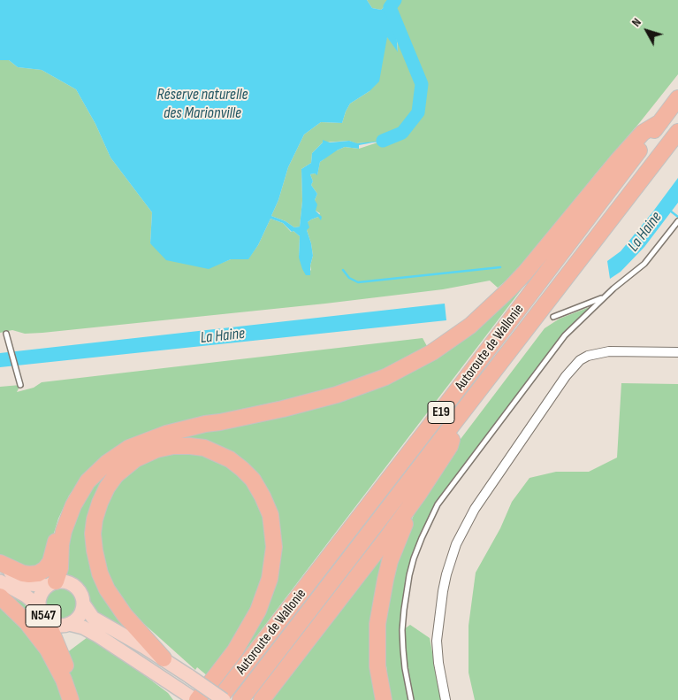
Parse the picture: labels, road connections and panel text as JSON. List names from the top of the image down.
{
  "streets": {
    "highway": ["Autoroute de Wallonie", "E19"],
    "main road": ["N547"]
  },
  "water": ["Réserve naturelle des Marionville", "La Haine"],
  "north": "top left"
}
